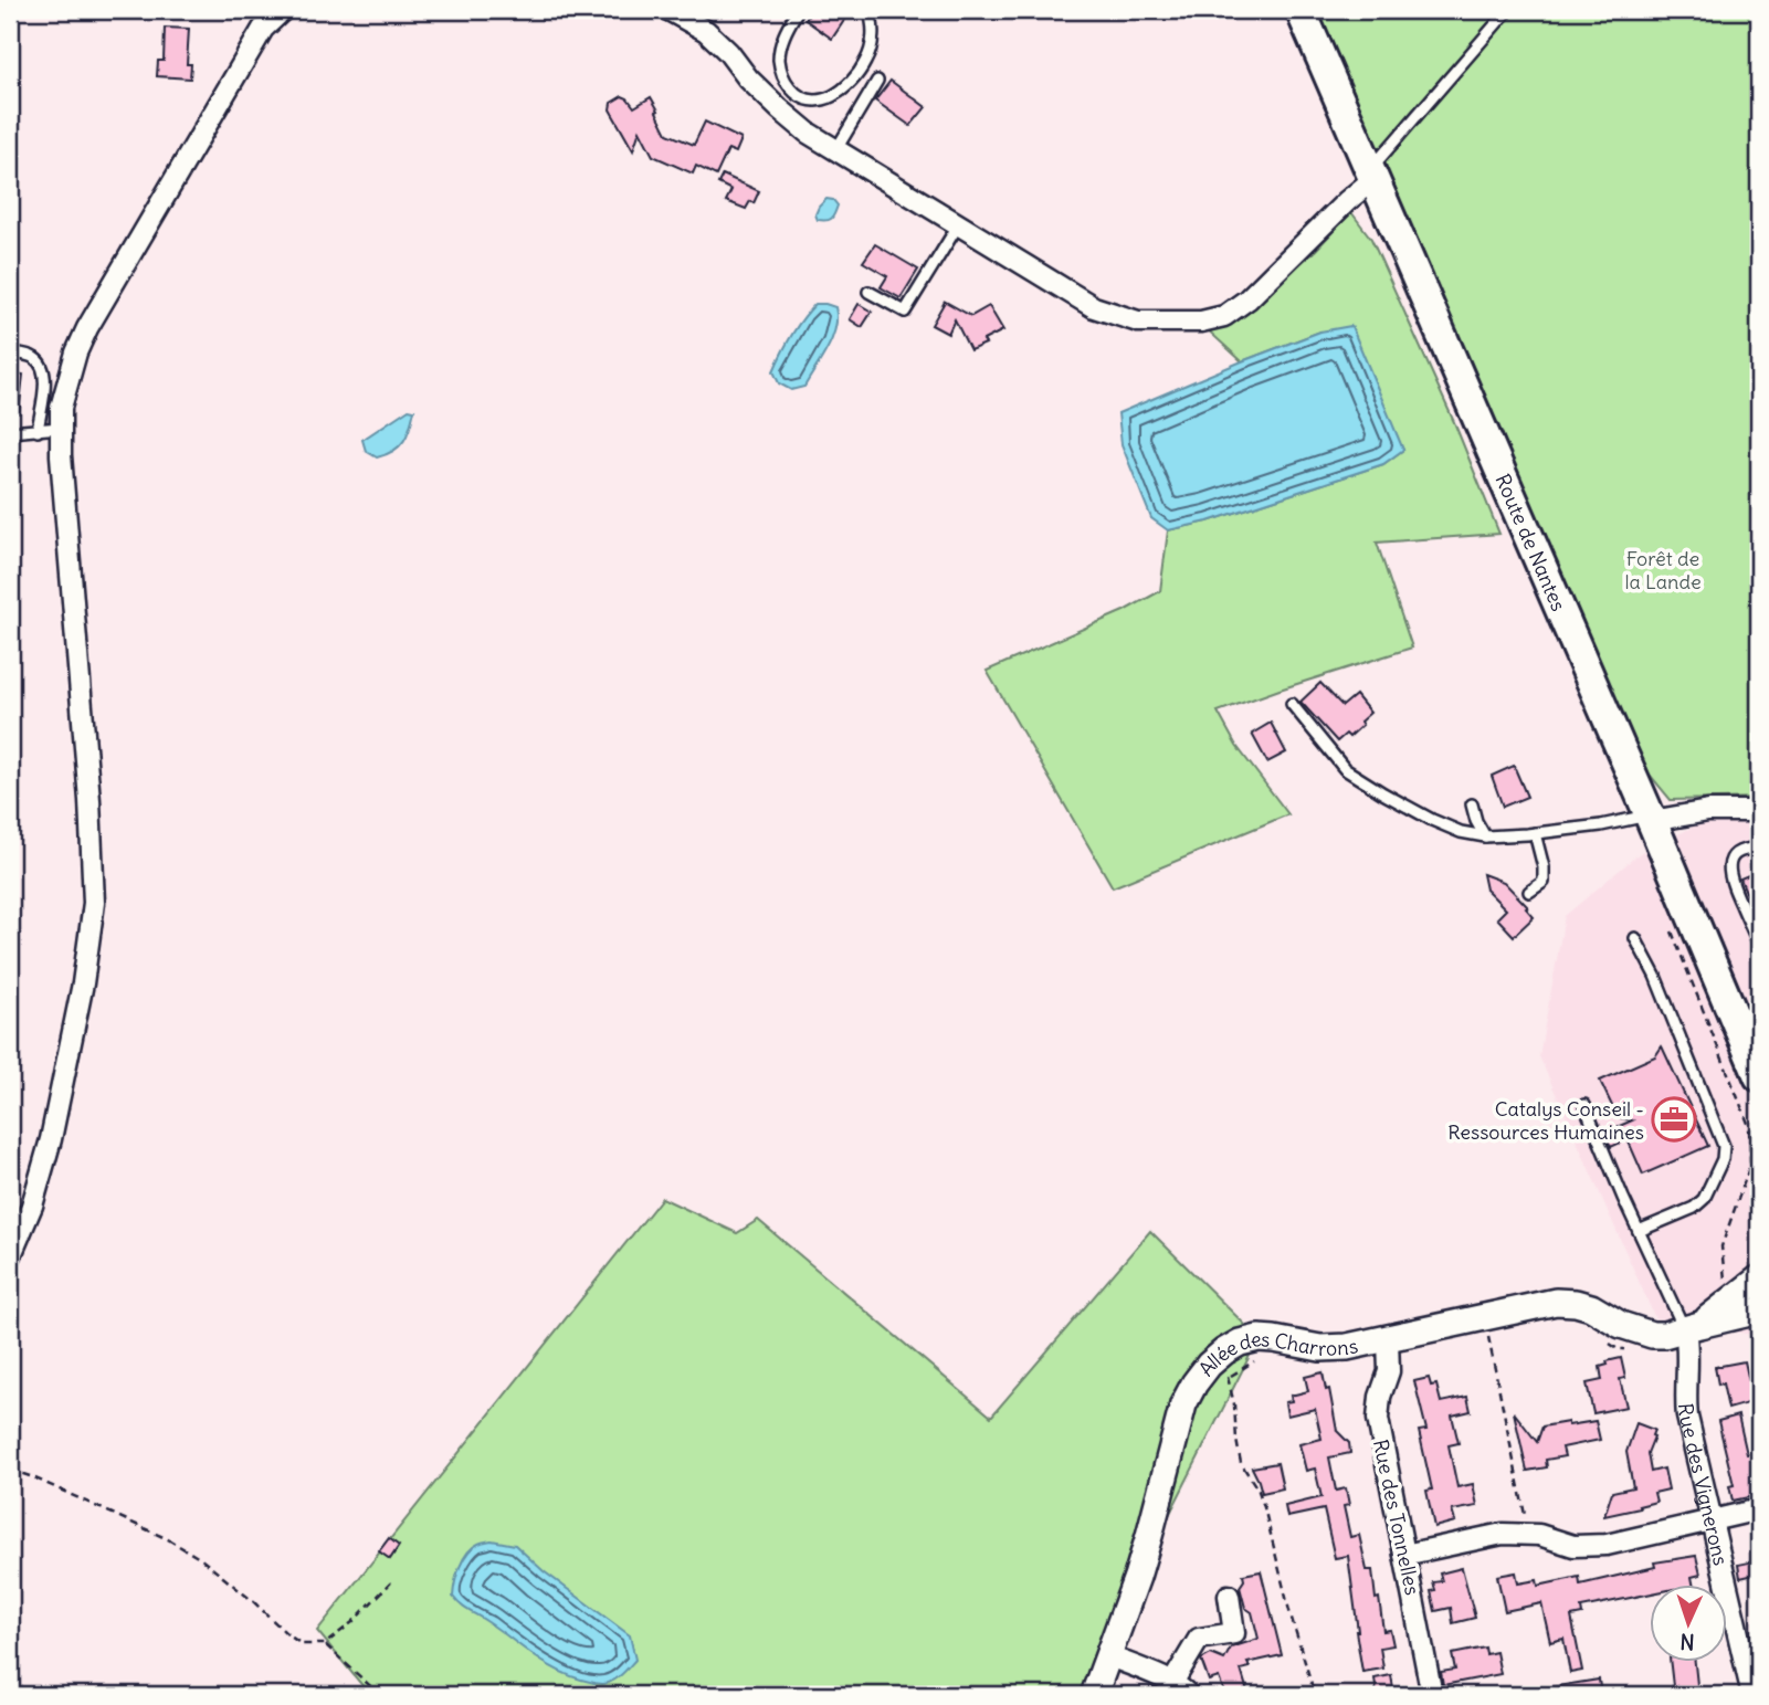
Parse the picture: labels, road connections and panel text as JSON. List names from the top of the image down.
{
  "streets": {
    "main road": ["Route de Nantes"],
    "street": ["Allée des Charrons", "Rue des Vignerons", "Rue des Tonnelles"]
  },
  "crossings": [
    ["Allée des Charrons", "Rue des Vignerons"],
    ["Allée des Charrons", "Rue des Tonnelles"]
  ],
  "parks": ["Forêt de la Lande"],
  "places": {
    "office": ["Catalys Conseil - Ressources Humaines"]
  },
  "north": "bottom"
}
